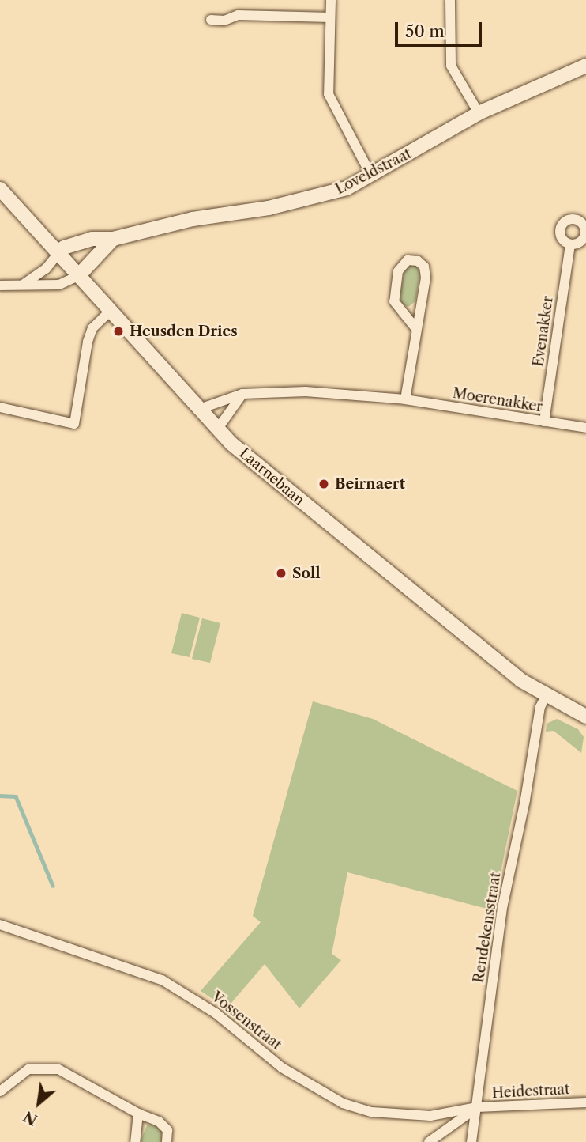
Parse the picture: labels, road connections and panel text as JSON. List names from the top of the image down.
{
  "streets": {
    "street": [
      "Loveldstraat",
      "Evenakker",
      "Moerenakker",
      "Laarnebaan",
      "Rendekensstraat",
      "Vossenstraat",
      "Heidestraat"
    ]
  },
  "crossings": [
    ["Loveldstraat", "Laarnebaan"],
    ["Evenakker", "Moerenakker"],
    ["Moerenakker", "Laarnebaan"],
    ["Laarnebaan", "Rendekensstraat"],
    ["Rendekensstraat", "Vossenstraat"],
    ["Rendekensstraat", "Heidestraat"],
    ["Vossenstraat", "Heidestraat"]
  ],
  "places": ["Heusden Dries", "Beirnaert", "Soll"],
  "scale_bar": "50 m",
  "north": "bottom left"
}
